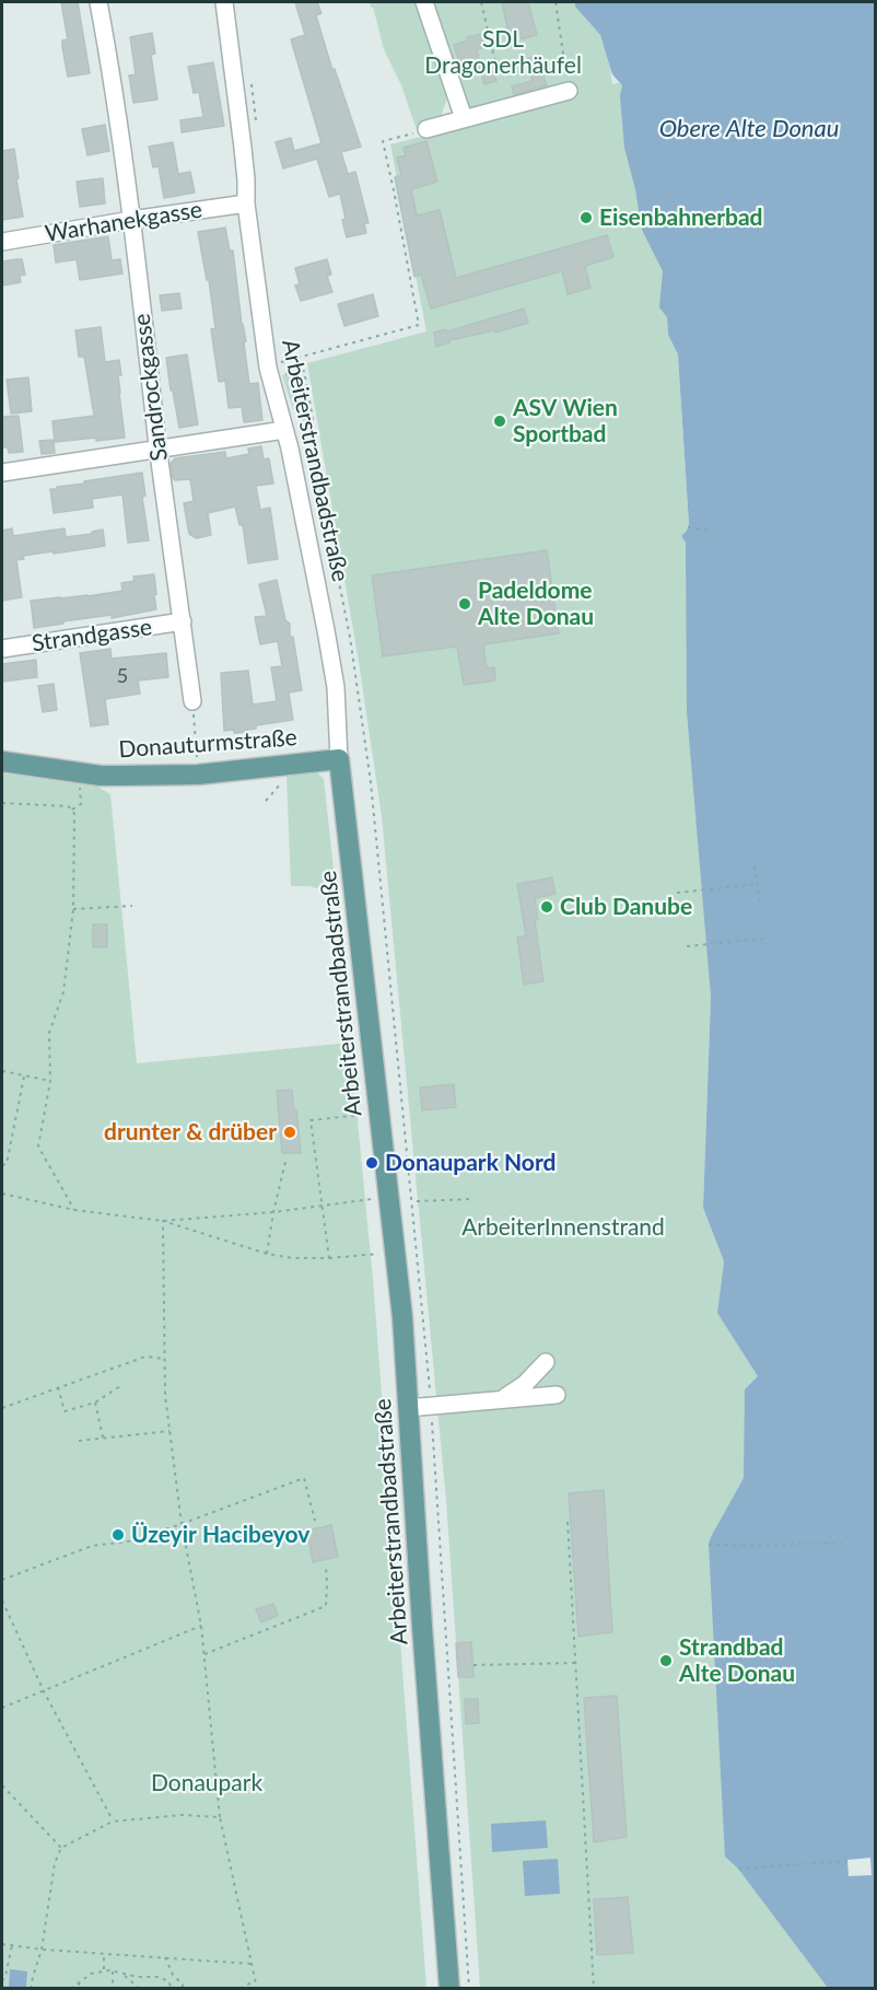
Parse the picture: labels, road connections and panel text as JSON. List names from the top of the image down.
{
  "streets": {
    "main road": ["Arbeiterstrandbadstraße", "Donauturmstraße"],
    "street": ["Warhanekgasse", "Sandrockgasse", "Strandgasse"]
  },
  "crossings": [
    ["Warhanekgasse", "Sandrockgasse"],
    ["Warhanekgasse", "Arbeiterstrandbadstraße"],
    ["Sandrockgasse", "Strandgasse"],
    ["Arbeiterstrandbadstraße", "Donauturmstraße"]
  ],
  "water": ["Obere Alte Donau"],
  "parks": ["SDL Dragonerhäufel", "ArbeiterInnenstrand", "Donaupark"],
  "places": [
    "Eisenbahnerbad",
    "ASV Wien Sportbad",
    "Padeldome Alte Donau",
    "Club Danube",
    "drunter & drüber",
    "Donaupark Nord",
    "Üzeyir Hacibeyov",
    "Strandbad Alte Donau"
  ],
  "house_numbers": ["5"]
}
